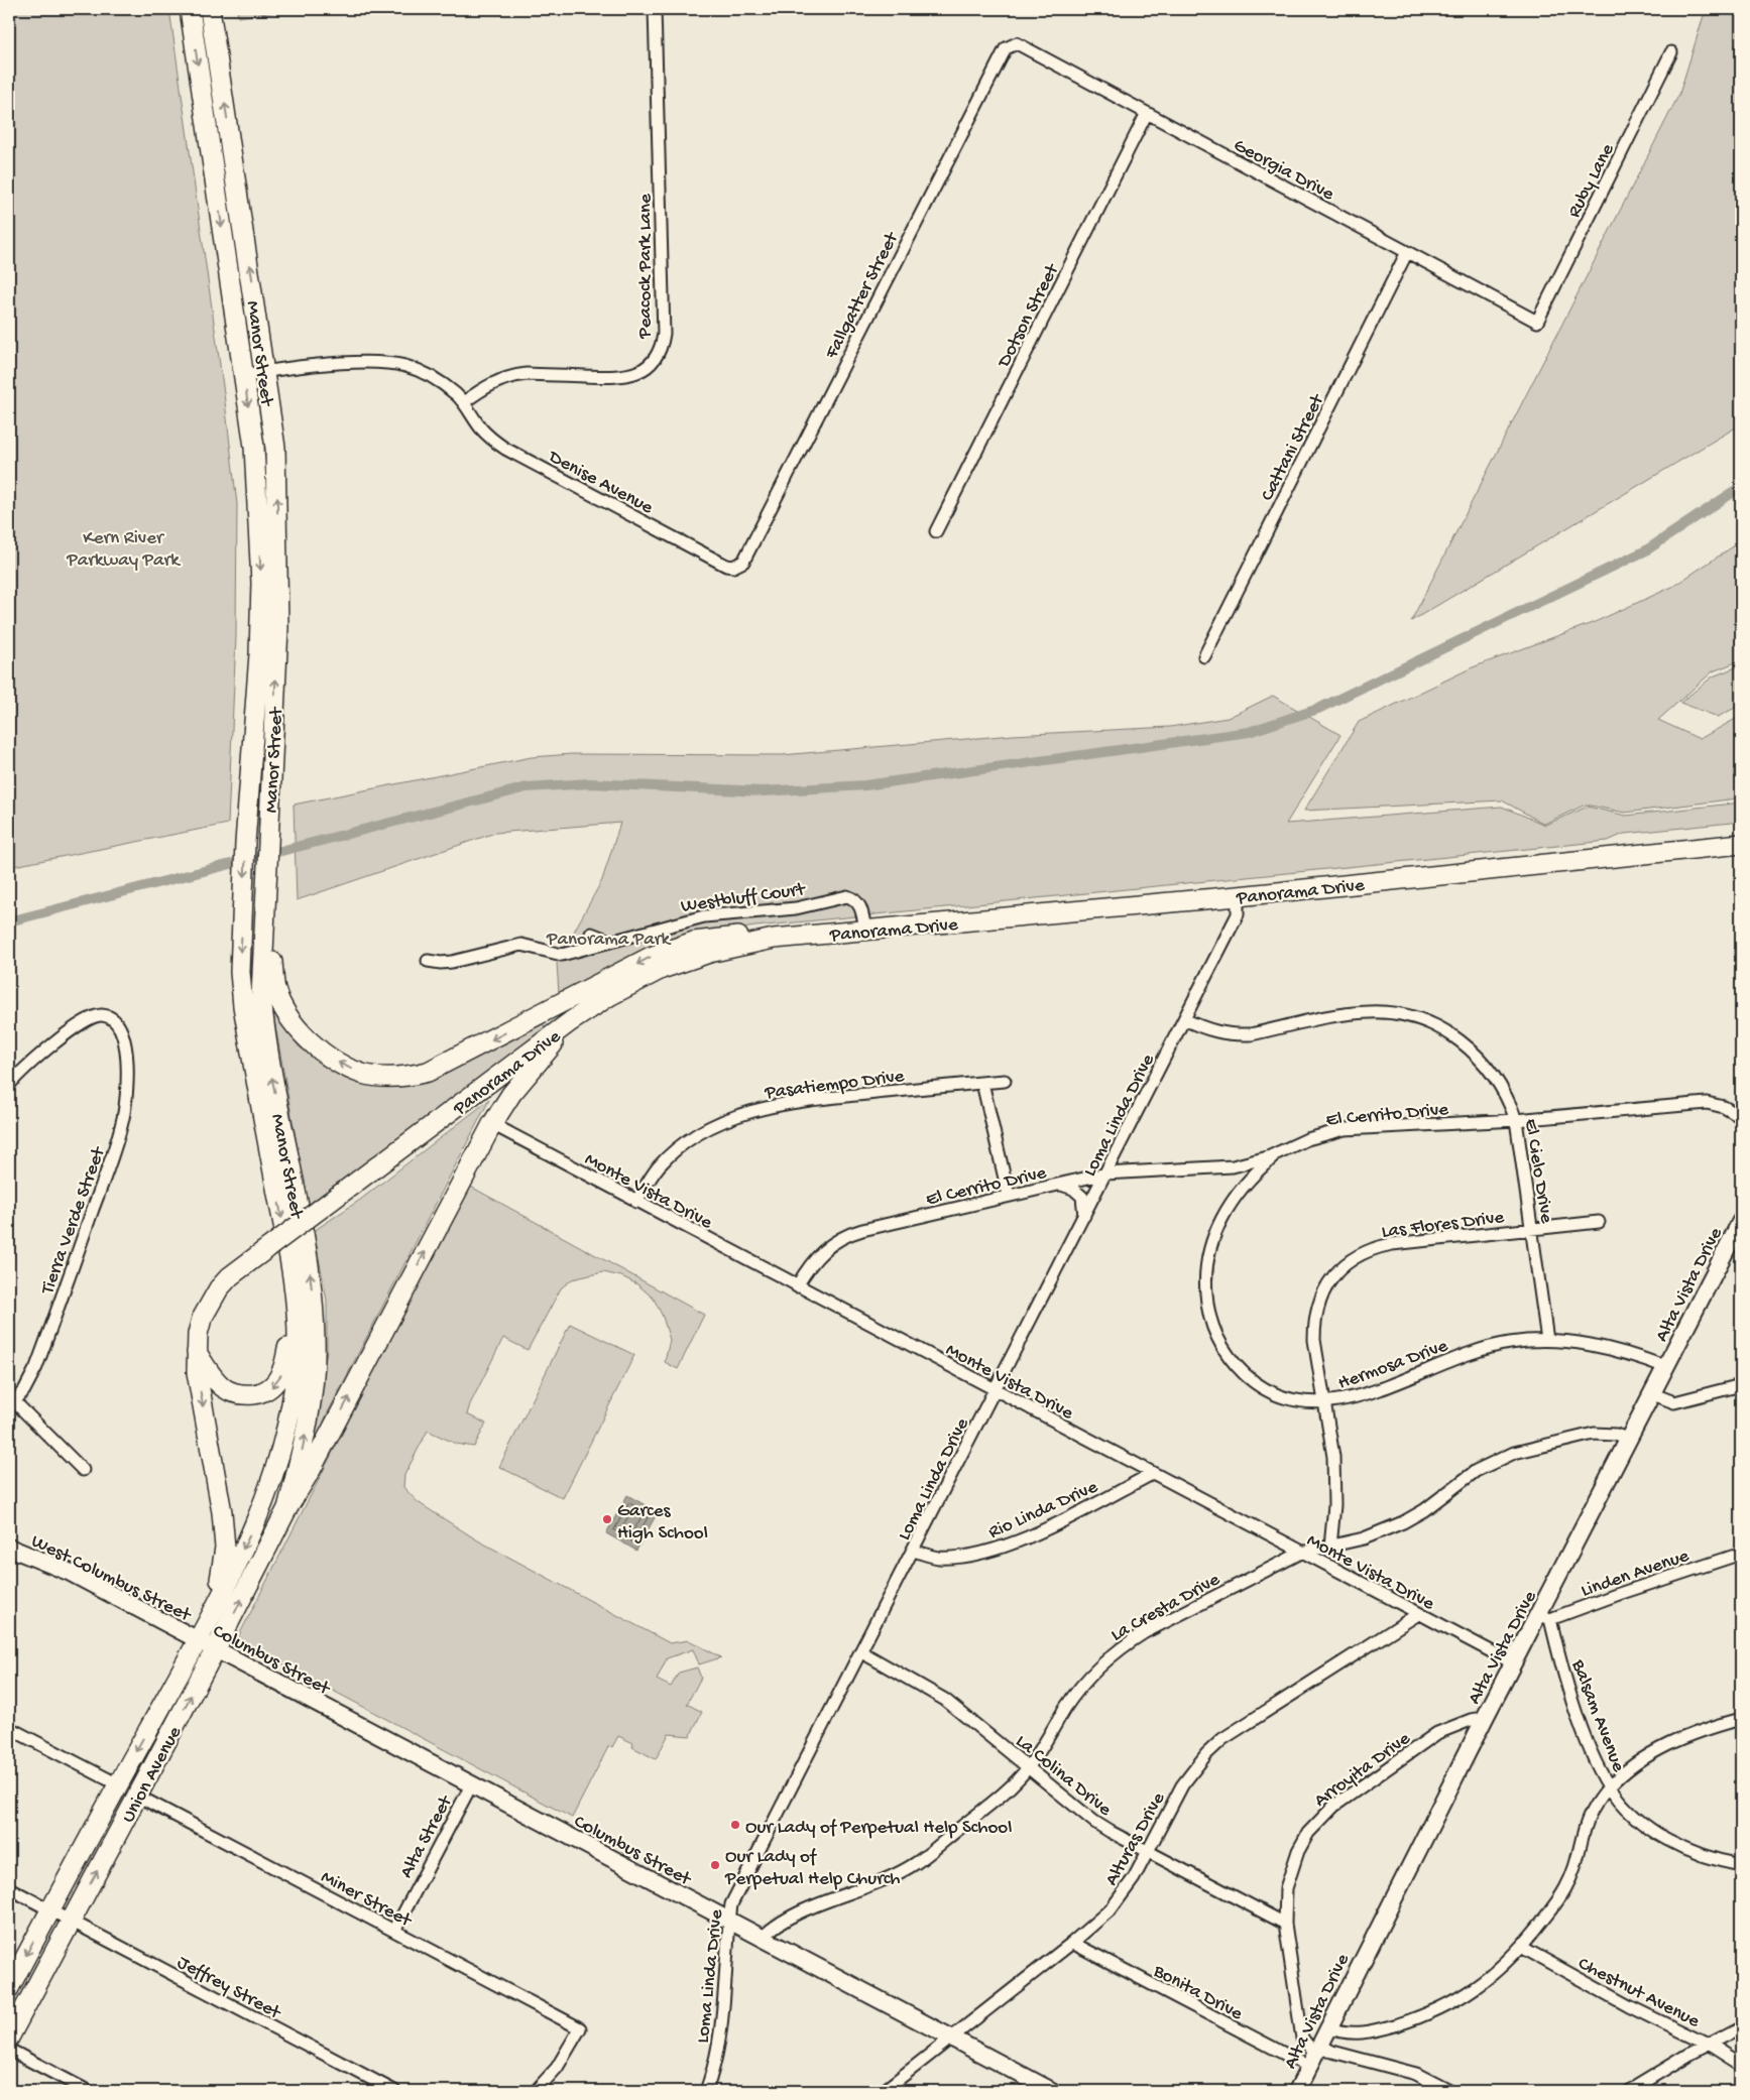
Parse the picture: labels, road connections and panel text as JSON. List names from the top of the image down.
{
  "streets": {
    "main road": [
      "Manor Street",
      "Panorama Drive",
      "Alta Vista Drive",
      "West Columbus Street",
      "Columbus Street",
      "Union Avenue"
    ],
    "street": [
      "Georgia Drive",
      "Ruby Lane",
      "Peacock Park Lane",
      "Fallgatter Street",
      "Dotson Street",
      "Cattani Street",
      "Denise Avenue",
      "Westbluff Court",
      "Pasatiempo Drive",
      "El Cerrito Drive",
      "Loma Linda Drive",
      "El Cielo Drive",
      "Monte Vista Drive",
      "Tierra Verde Street",
      "Las Flores Drive",
      "Hermosa Drive",
      "Rio Linda Drive",
      "Linden Avenue",
      "La Cresta Drive",
      "Balsam Avenue",
      "Arroyita Drive",
      "La Colina Drive",
      "Alta Street",
      "Alturas Drive",
      "Miner Street",
      "Jeffrey Street",
      "Bonita Drive",
      "Chestnut Avenue"
    ]
  },
  "crossings": [
    ["Georgia Drive", "Ruby Lane"],
    ["Georgia Drive", "Fallgatter Street"],
    ["Georgia Drive", "Dotson Street"],
    ["Georgia Drive", "Cattani Street"],
    ["Peacock Park Lane", "Denise Avenue"],
    ["Fallgatter Street", "Denise Avenue"],
    ["Manor Street", "Union Avenue"],
    ["Panorama Drive", "Westbluff Court"],
    ["Panorama Drive", "Loma Linda Drive"],
    ["Panorama Drive", "Union Avenue"],
    ["Pasatiempo Drive", "Monte Vista Drive"],
    ["El Cerrito Drive", "Loma Linda Drive"],
    ["El Cerrito Drive", "El Cielo Drive"],
    ["El Cerrito Drive", "Monte Vista Drive"],
    ["El Cerrito Drive", "Hermosa Drive"],
    ["Loma Linda Drive", "El Cielo Drive"],
    ["Loma Linda Drive", "Monte Vista Drive"],
    ["Loma Linda Drive", "Rio Linda Drive"],
    ["Loma Linda Drive", "Columbus Street"],
    ["Loma Linda Drive", "La Colina Drive"],
    ["El Cielo Drive", "Las Flores Drive"],
    ["El Cielo Drive", "Hermosa Drive"],
    ["Monte Vista Drive", "Alta Vista Drive"],
    ["Monte Vista Drive", "Rio Linda Drive"],
    ["Monte Vista Drive", "La Cresta Drive"],
    ["Monte Vista Drive", "Alturas Drive"],
    ["Las Flores Drive", "Hermosa Drive"],
    ["Las Flores Drive", "La Cresta Drive"],
    ["Alta Vista Drive", "Hermosa Drive"],
    ["Alta Vista Drive", "Linden Avenue"],
    ["Alta Vista Drive", "La Cresta Drive"],
    ["Alta Vista Drive", "Balsam Avenue"],
    ["Alta Vista Drive", "Arroyita Drive"],
    ["Alta Vista Drive", "Bonita Drive"],
    ["Linden Avenue", "Balsam Avenue"],
    ["West Columbus Street", "Columbus Street"],
    ["West Columbus Street", "Union Avenue"],
    ["La Cresta Drive", "Columbus Street"],
    ["La Cresta Drive", "La Colina Drive"],
    ["Columbus Street", "Union Avenue"],
    ["Columbus Street", "Alta Street"],
    ["Columbus Street", "Alturas Drive"],
    ["Arroyita Drive", "La Colina Drive"],
    ["Arroyita Drive", "Bonita Drive"],
    ["Union Avenue", "Miner Street"],
    ["Union Avenue", "Jeffrey Street"],
    ["La Colina Drive", "Alturas Drive"],
    ["Alta Street", "Miner Street"],
    ["Alturas Drive", "Bonita Drive"]
  ],
  "parks": ["Kern River Parkway Park", "Panorama Park"],
  "places": ["Garces High School", "Our Lady of Perpetual Help School", "Our Lady of Perpetual Help Church"]
}
